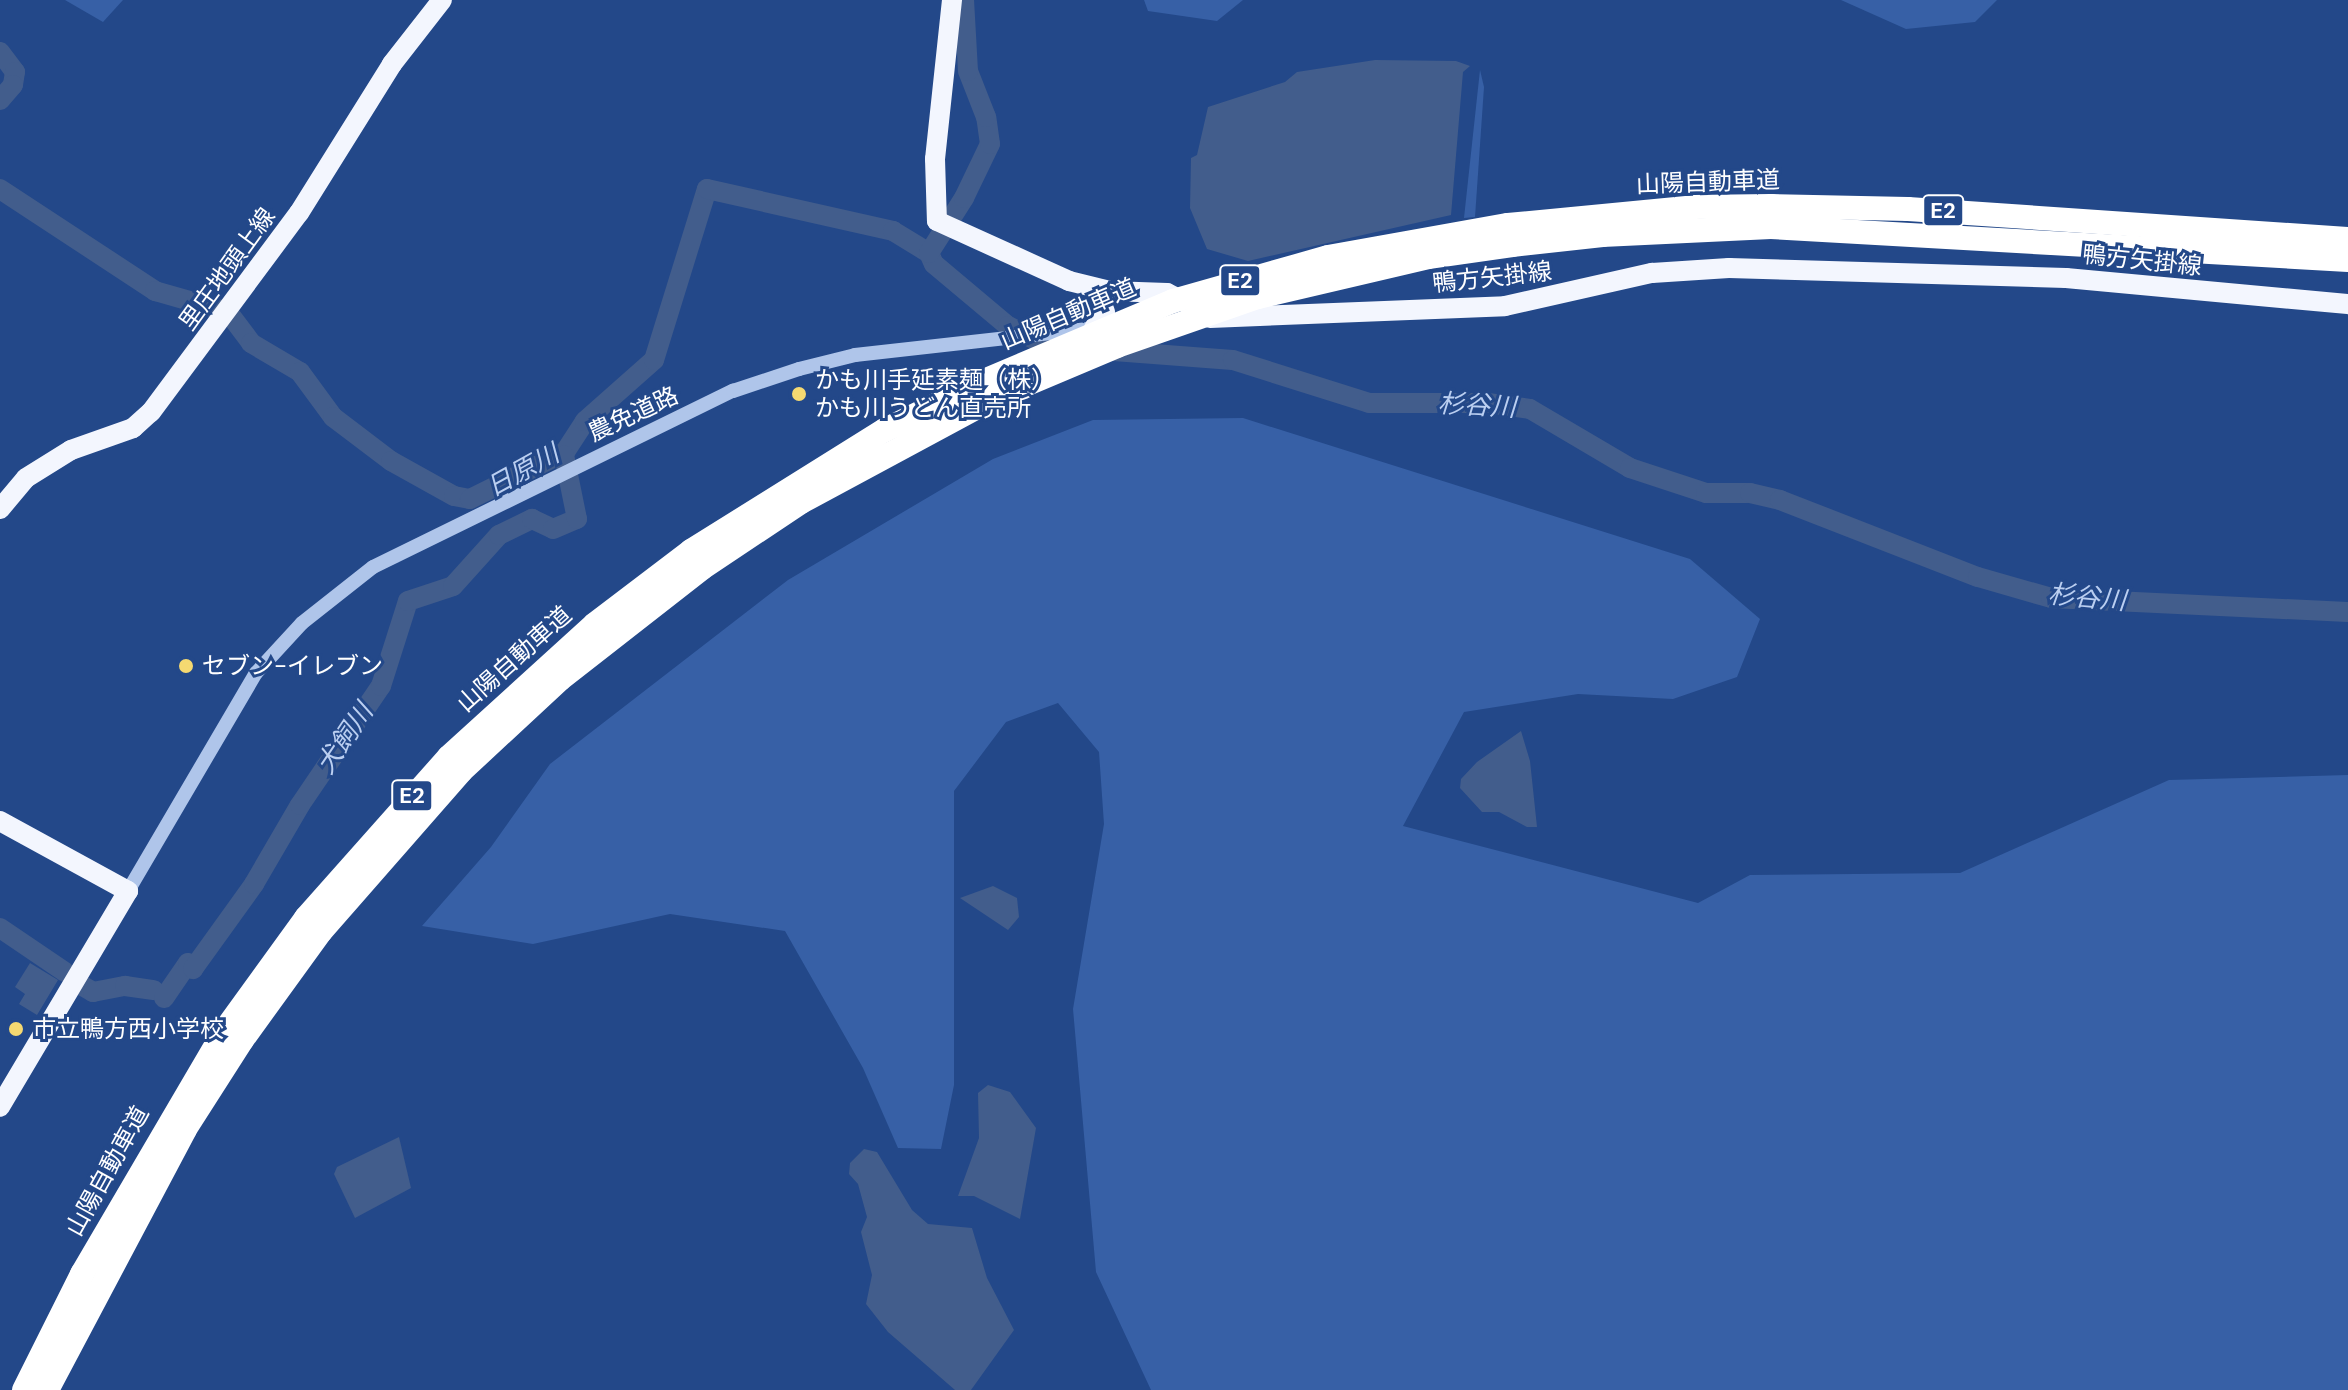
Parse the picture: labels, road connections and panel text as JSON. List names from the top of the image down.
{
  "streets": {
    "highway": ["山陽自動車道", "E2"],
    "main road": ["鴨方矢掛線", "里庄地頭上線"],
    "street": ["農免道路"]
  },
  "crossings": [
    ["鴨方矢掛線", "農免道路"]
  ],
  "water": ["杉谷川", "日原川", "犬飼川"],
  "places": ["かも川手延素麺（株） かも川うどん直売所", "セブン-イレブン", "市立鴨方西小学校"]
}
